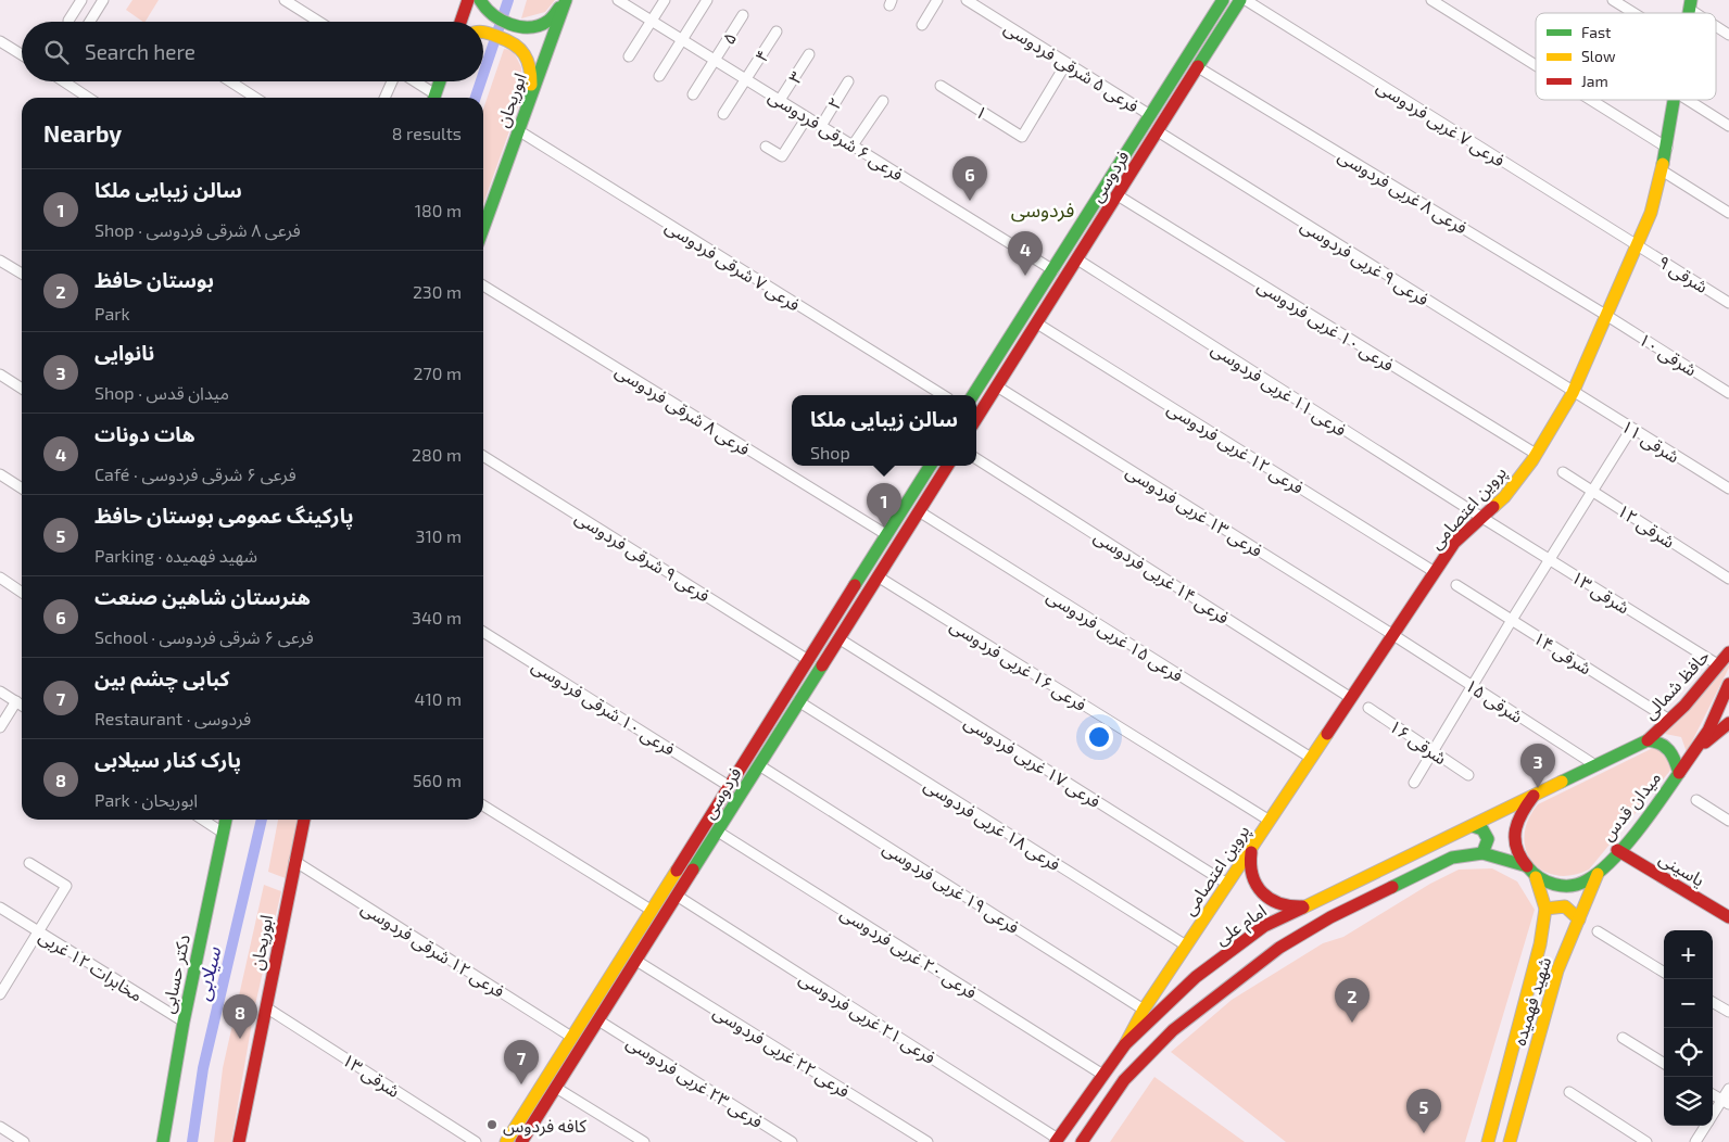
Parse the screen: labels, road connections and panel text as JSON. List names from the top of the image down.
{
  "streets": {
    "main road": [
      "ابوریحان",
      "فردوسی",
      "پروین اعتصامی",
      "حافظ شمالی",
      "میدان قدس",
      "یاسینی",
      "امام علی",
      "دکتر حسابی",
      "شهید فهمیده"
    ],
    "street": [
      "۵",
      "۴",
      "فرعی ۵ شرقی فردوسی",
      "۳",
      "۲",
      "۱",
      "فرعی ۷ غربی فردوسی",
      "فرعی ۶ شرقی فردوسی",
      "فرعی ۸ غربی فردوسی",
      "فرعی ۹ غربی فردوسی",
      "فرعی ۷ شرقی فردوسی",
      "شرقی ۹",
      "فرعی ۱۰ غربی فردوسی",
      "شرقی ۱۰",
      "فرعی ۱۱ غربی فردوسی",
      "فرعی ۸ شرقی فردوسی",
      "۱۱ شرقی",
      "فرعی ۱۲ غربی فردوسی",
      "فرعی ۱۳ غربی فردوسی",
      "۱۲ شرقی",
      "فرعی ۹ شرقی فردوسی",
      "فرعی ۱۴ غربی فردوسی",
      "۱۳ شرقی",
      "فرعی ۱۵ غربی فردوسی",
      "۱۴ شرقی",
      "فرعی ۱۶ غربی فردوسی",
      "۱۵ شرقی",
      "فرعی ۱۰ شرقی فردوسی",
      "۱۶ شرقی",
      "فرعی ۱۷ غربی فردوسی",
      "فرعی ۱۸ غربی فردوسی",
      "فرعی ۱۹ غربی فردوسی",
      "فرعی ۱۲ شرقی فردوسی",
      "فرعی ۲۰ غربی فردوسی",
      "مخابرات ۱۲ غربی",
      "فرعی ۲۱ غربی فردوسی",
      "فرعی ۲۲ غربی فردوسی",
      "فرعی ۲۳ غربی فردوسی"
    ]
  },
  "crossings": [
    ["۵", "فرعی ۶ شرقی فردوسی"],
    ["۴", "فرعی ۶ شرقی فردوسی"],
    ["فرعی ۵ شرقی فردوسی", "۱"],
    ["فرعی ۵ شرقی فردوسی", "فردوسی"],
    ["۳", "فرعی ۶ شرقی فردوسی"],
    ["ابوریحان", "فرعی ۷ شرقی فردوسی"],
    ["ابوریحان", "۱۳ شرقی"],
    ["ابوریحان", "فرعی ۱۲ شرقی فردوسی"],
    ["۲", "فرعی ۶ شرقی فردوسی"],
    ["فرعی ۷ غربی فردوسی", "شرقی ۹"],
    ["فرعی ۷ غربی فردوسی", "پروین اعتصامی"],
    ["فرعی ۶ شرقی فردوسی", "فردوسی"],
    ["فردوسی", "فرعی ۸ غربی فردوسی"],
    ["فردوسی", "فرعی ۹ غربی فردوسی"],
    ["فردوسی", "فرعی ۱۰ غربی فردوسی"],
    ["فردوسی", "فرعی ۱۱ غربی فردوسی"],
    ["فردوسی", "فرعی ۸ شرقی فردوسی"],
    ["فردوسی", "فرعی ۱۲ غربی فردوسی"],
    ["فردوسی", "فرعی ۱۳ غربی فردوسی"],
    ["فردوسی", "فرعی ۹ شرقی فردوسی"],
    ["فردوسی", "فرعی ۱۵ غربی فردوسی"],
    ["فردوسی", "فرعی ۱۶ غربی فردوسی"],
    ["فردوسی", "فرعی ۱۰ شرقی فردوسی"],
    ["فردوسی", "فرعی ۱۷ غربی فردوسی"],
    ["فردوسی", "فرعی ۱۸ غربی فردوسی"],
    ["فردوسی", "فرعی ۱۹ غربی فردوسی"],
    ["فردوسی", "فرعی ۱۲ شرقی فردوسی"],
    ["فردوسی", "فرعی ۲۰ غربی فردوسی"],
    ["فردوسی", "فرعی ۲۱ غربی فردوسی"],
    ["فردوسی", "فرعی ۲۲ غربی فردوسی"],
    ["فردوسی", "فرعی ۲۳ غربی فردوسی"],
    ["فرعی ۸ غربی فردوسی", "شرقی ۱۰"],
    ["فرعی ۸ غربی فردوسی", "پروین اعتصامی"],
    ["فرعی ۹ غربی فردوسی", "۱۱ شرقی"],
    ["فرعی ۹ غربی فردوسی", "پروین اعتصامی"],
    ["شرقی ۹", "پروین اعتصامی"],
    ["فرعی ۱۰ غربی فردوسی", "پروین اعتصامی"],
    ["شرقی ۱۰", "پروین اعتصامی"],
    ["فرعی ۱۱ غربی فردوسی", "پروین اعتصامی"],
    ["فرعی ۱۱ غربی فردوسی", "۱۳ شرقی"],
    ["۱۱ شرقی", "پروین اعتصامی"],
    ["فرعی ۱۲ غربی فردوسی", "پروین اعتصامی"],
    ["پروین اعتصامی", "فرعی ۱۳ غربی فردوسی"],
    ["پروین اعتصامی", "فرعی ۱۴ غربی فردوسی"],
    ["پروین اعتصامی", "۱۳ شرقی"],
    ["پروین اعتصامی", "فرعی ۱۵ غربی فردوسی"],
    ["پروین اعتصامی", "فرعی ۱۶ غربی فردوسی"],
    ["پروین اعتصامی", "۱۵ شرقی"],
    ["پروین اعتصامی", "فرعی ۱۷ غربی فردوسی"],
    ["پروین اعتصامی", "فرعی ۱۸ غربی فردوسی"],
    ["پروین اعتصامی", "فرعی ۱۹ غربی فردوسی"],
    ["پروین اعتصامی", "امام علی"],
    ["فرعی ۱۳ غربی فردوسی", "۱۵ شرقی"],
    ["۱۳ شرقی", "حافظ شمالی"],
    ["۱۴ شرقی", "حافظ شمالی"],
    ["حافظ شمالی", "میدان قدس"],
    ["۱۵ شرقی", "میدان قدس"],
    ["میدان قدس", "یاسینی"],
    ["میدان قدس", "امام علی"],
    ["میدان قدس", "شهید فهمیده"],
    ["امام علی", "فرعی ۲۰ غربی فردوسی"],
    ["امام علی", "فرعی ۲۱ غربی فردوسی"],
    ["مخابرات ۱۲ غربی", "دکتر حسابی"]
  ],
  "districts": ["فردوسی"],
  "water": ["سیلابی"],
  "places": ["کافه فردوس"],
  "legend": ["Fast", "Slow", "Jam"],
  "page": {
    "search": "Search here",
    "heading": ["Nearby", "8 results"],
    "pins": [
      "6",
      "4",
      "1",
      "3",
      "2",
      "8",
      "7",
      "5"
    ],
    "list": [
      {
        "mark": "1",
        "name": "سالن زیبایی ملکا",
        "note": "Shop · فرعی ۸ شرقی فردوسی",
        "value": "180 m"
      },
      {
        "mark": "2",
        "name": "بوستان حافظ",
        "note": "Park",
        "value": "230 m"
      },
      {
        "mark": "3",
        "name": "نانوایی",
        "note": "Shop · میدان قدس",
        "value": "270 m"
      },
      {
        "mark": "4",
        "name": "هات دونات",
        "note": "Café · فرعی ۶ شرقی فردوسی",
        "value": "280 m"
      },
      {
        "mark": "5",
        "name": "پارکینگ عمومی بوستان حافظ",
        "note": "Parking · شهید فهمیده",
        "value": "310 m"
      },
      {
        "mark": "6",
        "name": "هنرستان شاهین صنعت",
        "note": "School · فرعی ۶ شرقی فردوسی",
        "value": "340 m"
      },
      {
        "mark": "7",
        "name": "کبابی چشم بین",
        "note": "Restaurant · فردوسی",
        "value": "410 m"
      },
      {
        "mark": "8",
        "name": "پارک کنار سیلابی",
        "note": "Park · ابوریحان",
        "value": "560 m"
      }
    ],
    "popup": ["سالن زیبایی ملکا", "Shop"],
    "map_buttons": ["+", "−"]
  }
}
